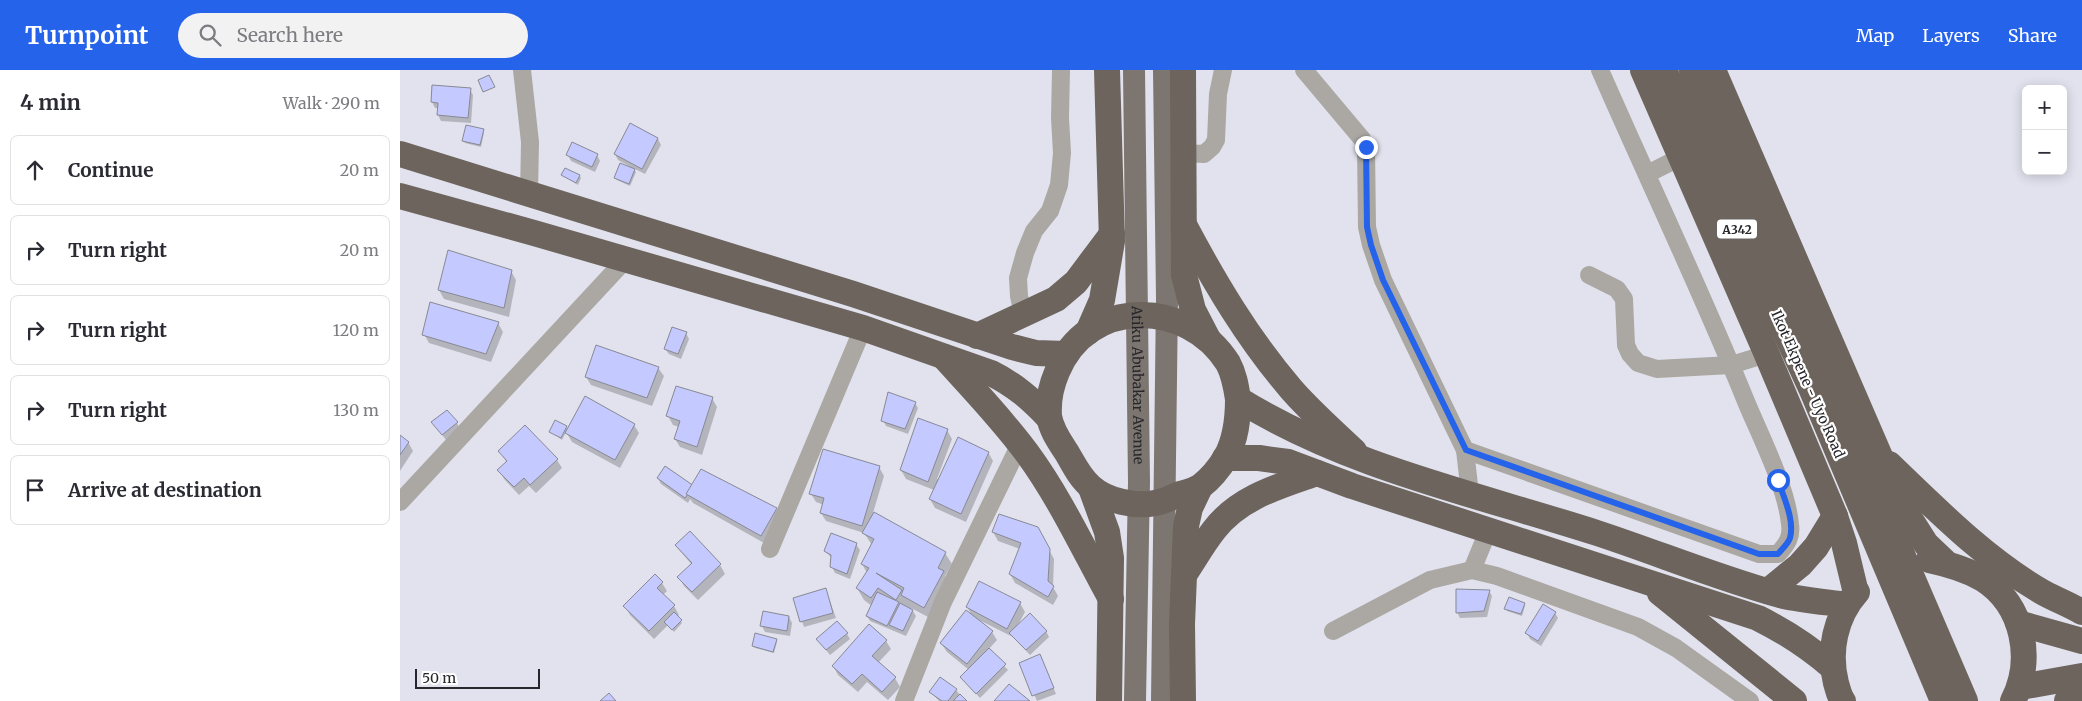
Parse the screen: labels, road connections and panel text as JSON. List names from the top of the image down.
{
  "streets": {
    "highway": ["A342", "Ikot Ekpene - Uyo Road"],
    "main road": ["Atiku Abubakar Avenue"]
  },
  "scale_bar": "50 m",
  "page": {
    "header": "Turnpoint",
    "search": "Search here",
    "nav": ["Map", "Layers", "Share"],
    "heading": ["4 min", "Walk · 290 m"],
    "map_buttons": ["+", "−"],
    "list": [
      ["Continue", "20 m"],
      ["Turn right", "20 m"],
      ["Turn right", "120 m"],
      ["Turn right", "130 m"],
      "Arrive at destination"
    ],
    "scale": "50 m"
  }
}
